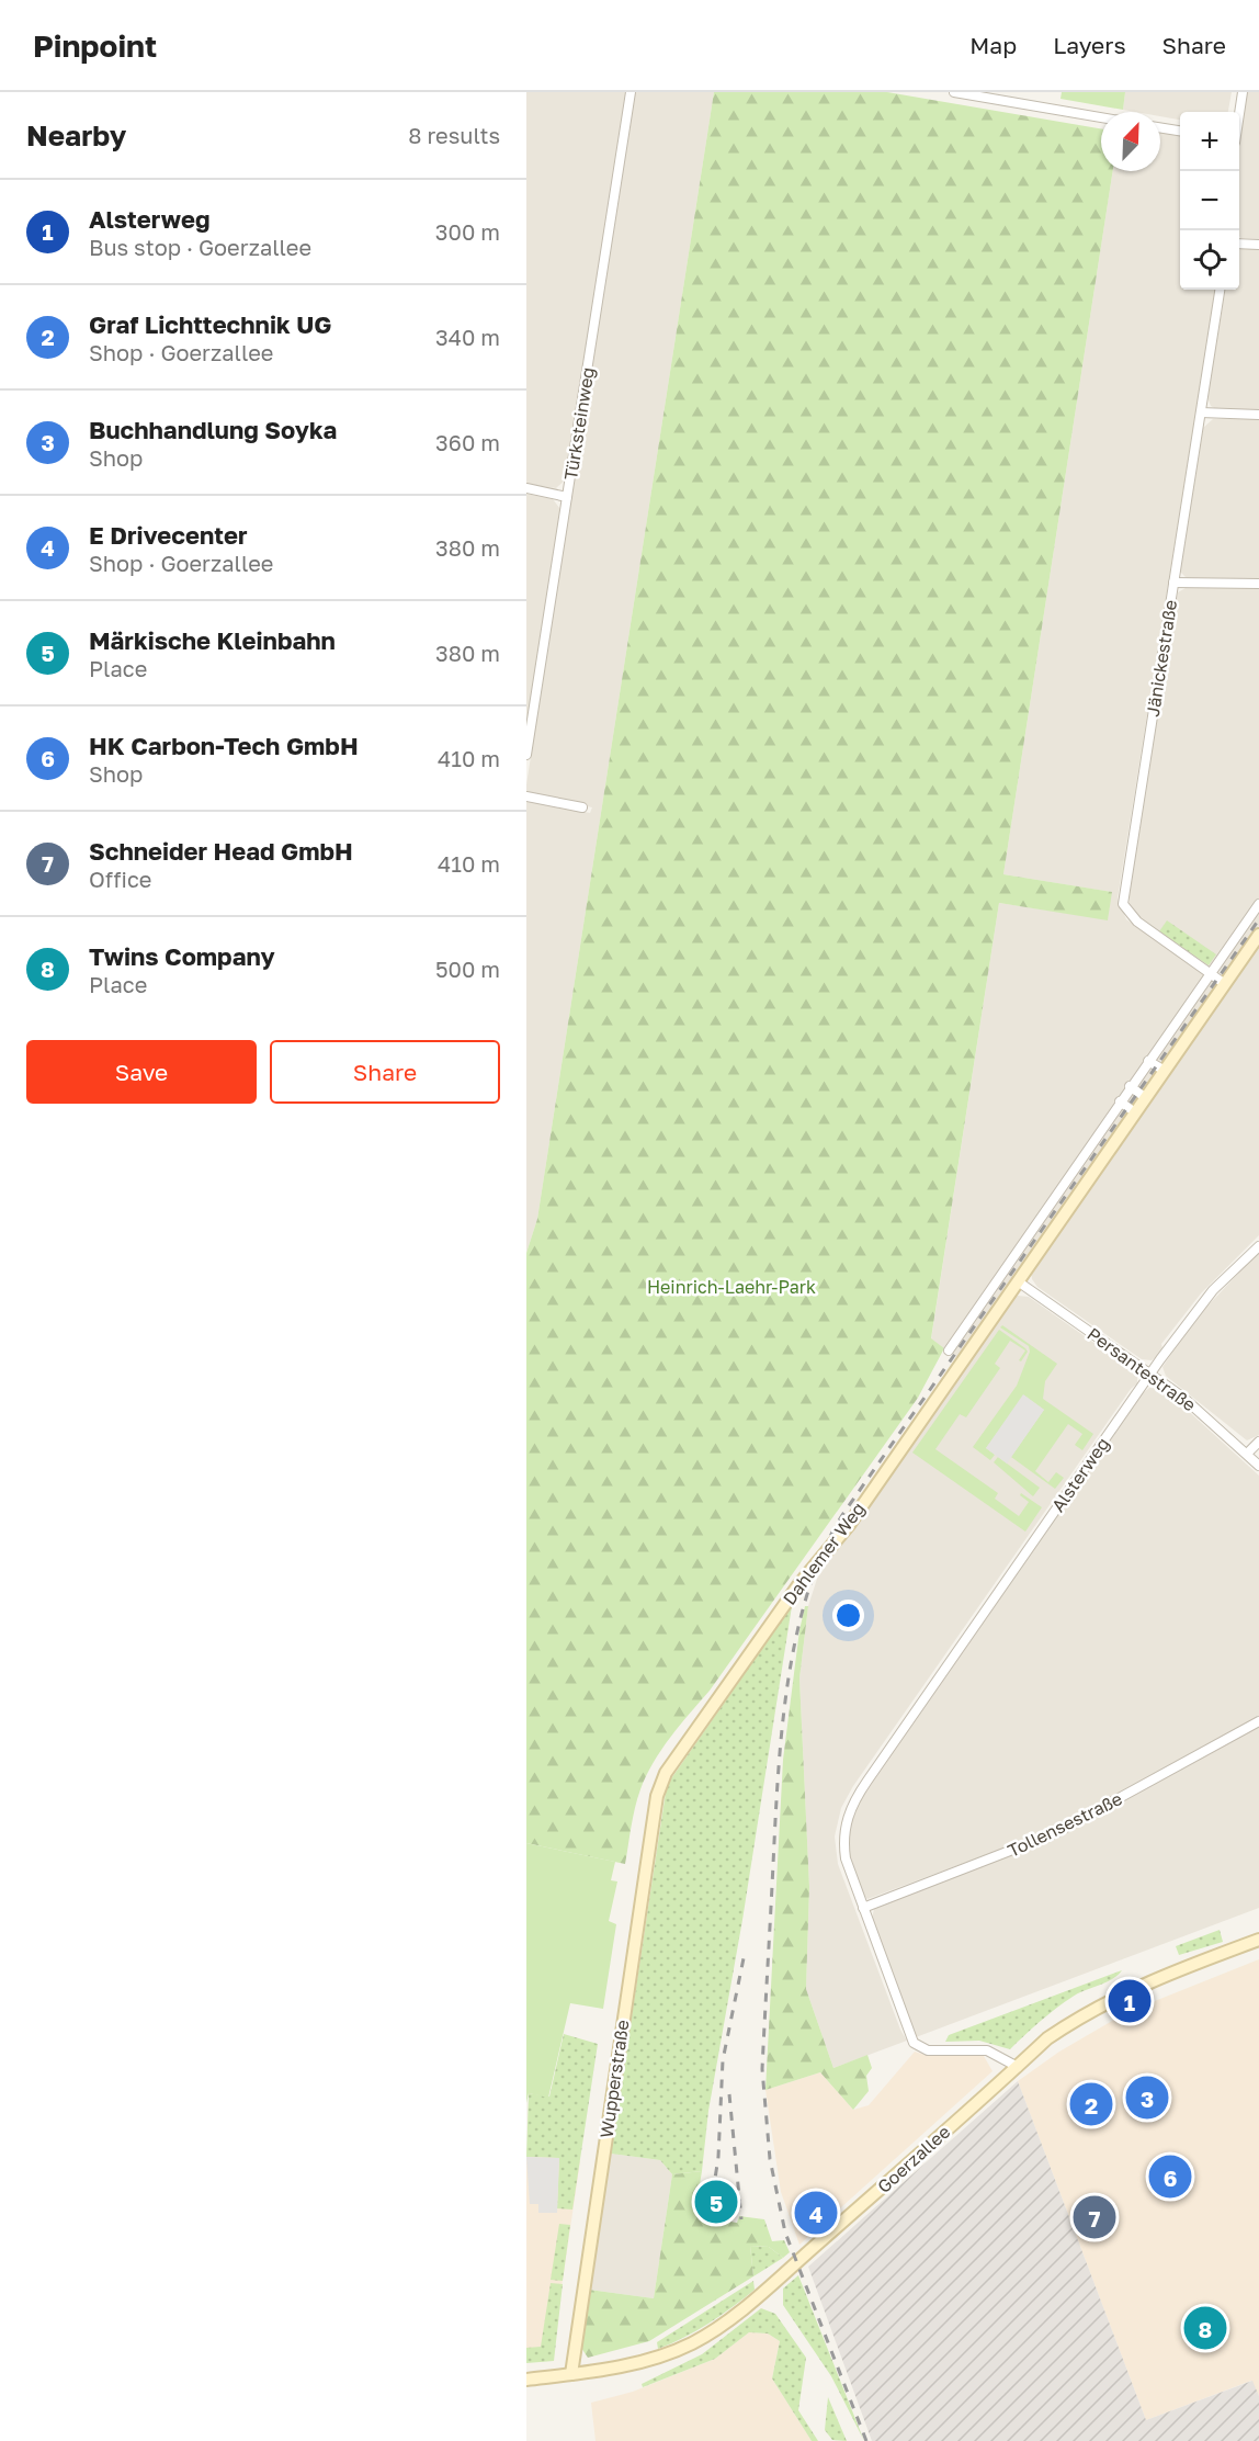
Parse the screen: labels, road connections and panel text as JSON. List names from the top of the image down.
{
  "streets": {
    "main road": ["Dahlemer Weg", "Wupperstraße", "Goerzallee"],
    "street": [
      "Türksteinweg",
      "Jänickestraße",
      "Persantestraße",
      "Alsterweg",
      "Tollensestraße"
    ]
  },
  "crossings": [
    ["Jänickestraße", "Dahlemer Weg"],
    ["Persantestraße", "Alsterweg"],
    ["Persantestraße", "Dahlemer Weg"],
    ["Alsterweg", "Tollensestraße"],
    ["Alsterweg", "Goerzallee"],
    ["Dahlemer Weg", "Wupperstraße"],
    ["Wupperstraße", "Goerzallee"]
  ],
  "parks": ["Heinrich-Laehr-Park"],
  "north": "top right",
  "page": {
    "header": "Pinpoint",
    "nav": ["Map", "Layers", "Share"],
    "heading": ["Nearby", "8 results"],
    "map_buttons": ["+", "−"],
    "list": [
      {
        "mark": "1",
        "name": "Alsterweg",
        "note": "Bus stop · Goerzallee",
        "value": "300 m"
      },
      {
        "mark": "2",
        "name": "Graf Lichttechnik UG",
        "note": "Shop · Goerzallee",
        "value": "340 m"
      },
      {
        "mark": "3",
        "name": "Buchhandlung Soyka",
        "note": "Shop",
        "value": "360 m"
      },
      {
        "mark": "4",
        "name": "E Drivecenter",
        "note": "Shop · Goerzallee",
        "value": "380 m"
      },
      {
        "mark": "5",
        "name": "Märkische Kleinbahn",
        "note": "Place",
        "value": "380 m"
      },
      {
        "mark": "6",
        "name": "HK Carbon-Tech GmbH",
        "note": "Shop",
        "value": "410 m"
      },
      {
        "mark": "7",
        "name": "Schneider Head GmbH",
        "note": "Office",
        "value": "410 m"
      },
      {
        "mark": "8",
        "name": "Twins Company",
        "note": "Place",
        "value": "500 m"
      }
    ],
    "buttons": ["Save", "Share"],
    "pins": [
      "1",
      "3",
      "2",
      "6",
      "5",
      "4",
      "7",
      "8"
    ]
  }
}
